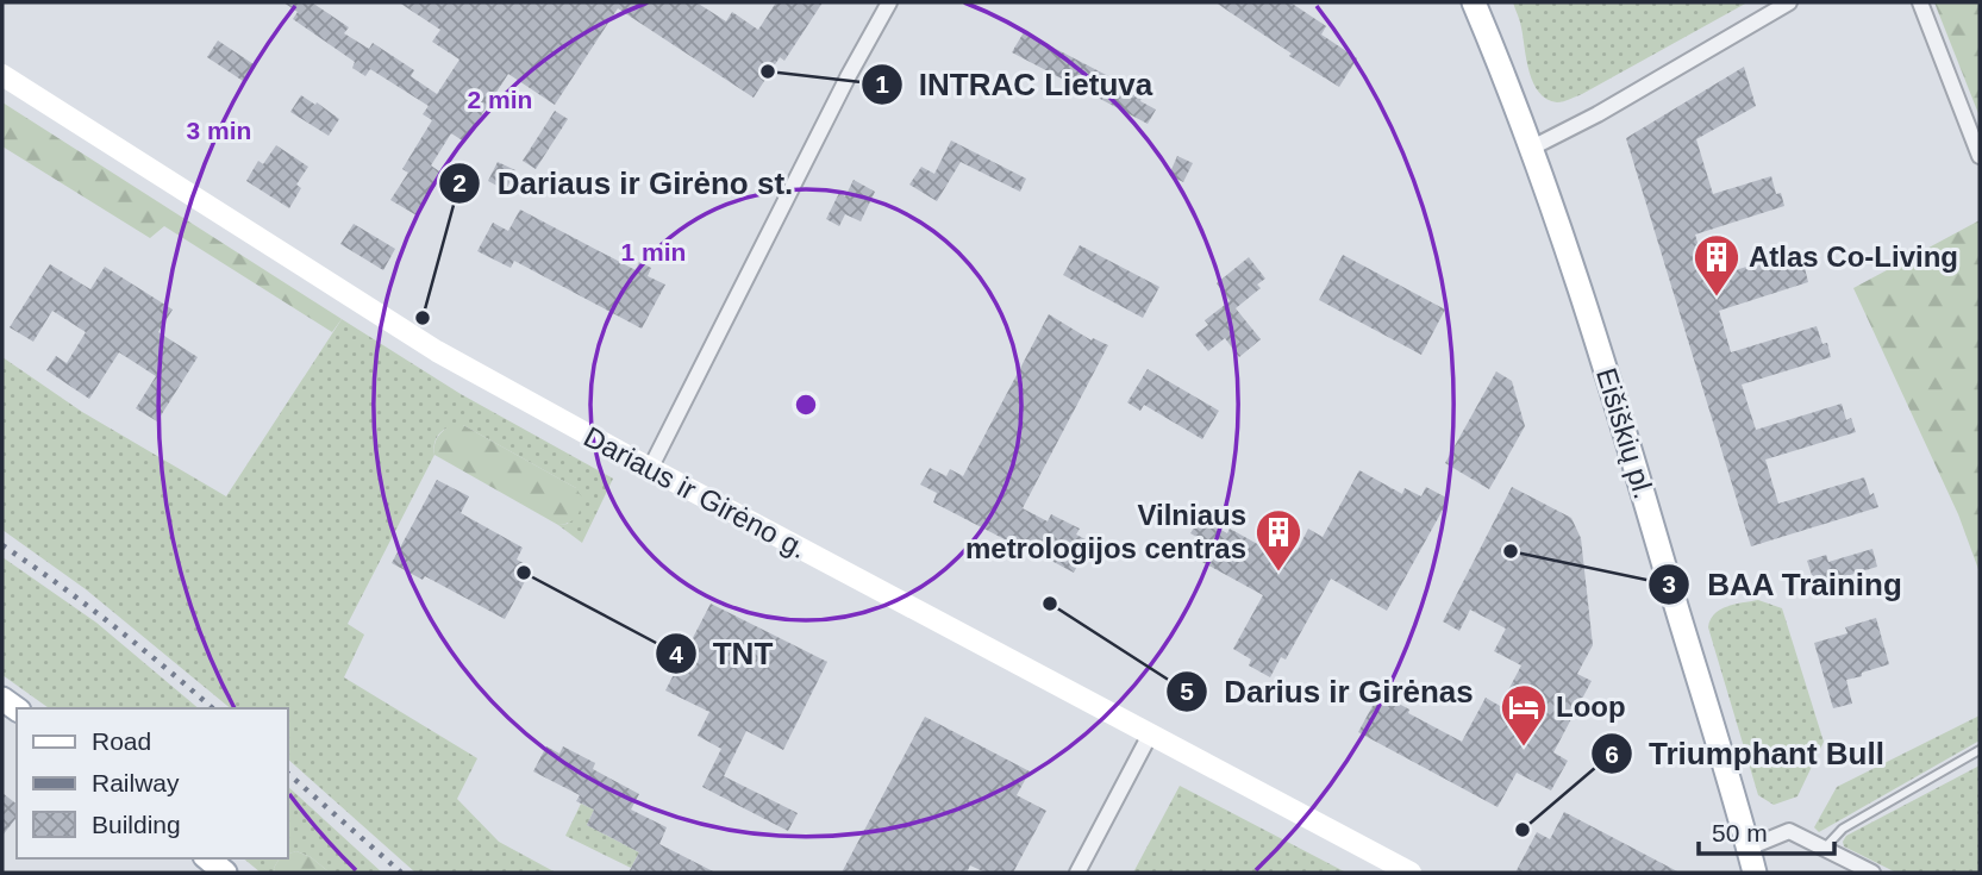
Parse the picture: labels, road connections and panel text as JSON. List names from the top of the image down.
{
  "streets": {
    "main road": ["Eišiškių pl.", "Dariaus ir Girėno g."]
  },
  "places": {
    "other": [
      "INTRAC Lietuva",
      "Dariaus ir Girėno st.",
      "BAA Training",
      "TNT",
      "Darius ir Girėnas",
      "Triumphant Bull"
    ],
    "building": ["Atlas Co-Living", "Vilniaus metrologijos centras"],
    "hotel": ["Loop"]
  },
  "legend": ["Road", "Railway", "Building"],
  "scale_bar": "50 m",
  "rings": ["2 min", "3 min", "1 min"]
}
